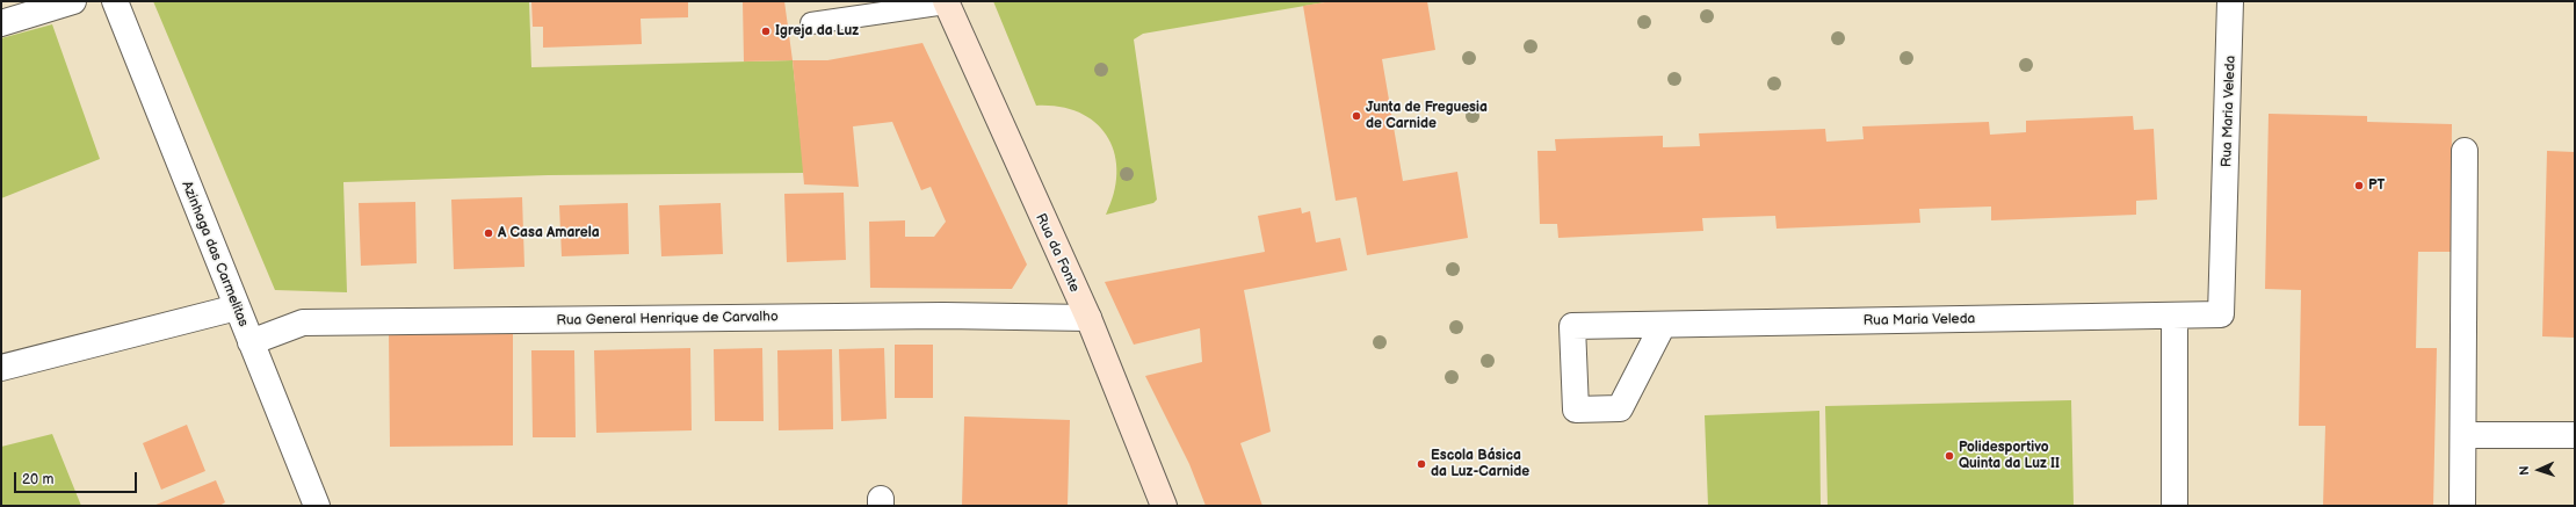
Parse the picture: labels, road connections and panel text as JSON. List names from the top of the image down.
{
  "streets": {
    "main road": ["Rua da Fonte"],
    "street": ["Rua Maria Veleda", "Azinhaga das Carmelitas", "Rua General Henrique de Carvalho"]
  },
  "crossings": [
    ["Rua da Fonte", "Rua General Henrique de Carvalho"],
    ["Azinhaga das Carmelitas", "Rua General Henrique de Carvalho"]
  ],
  "places": [
    "Igreja da Luz",
    "Junta de Freguesia de Carnide",
    "PT",
    "A Casa Amarela",
    "Polidesportivo Quinta da Luz II",
    "Escola Básica da Luz-Carnide"
  ],
  "scale_bar": "20 m",
  "north": "left"
}
